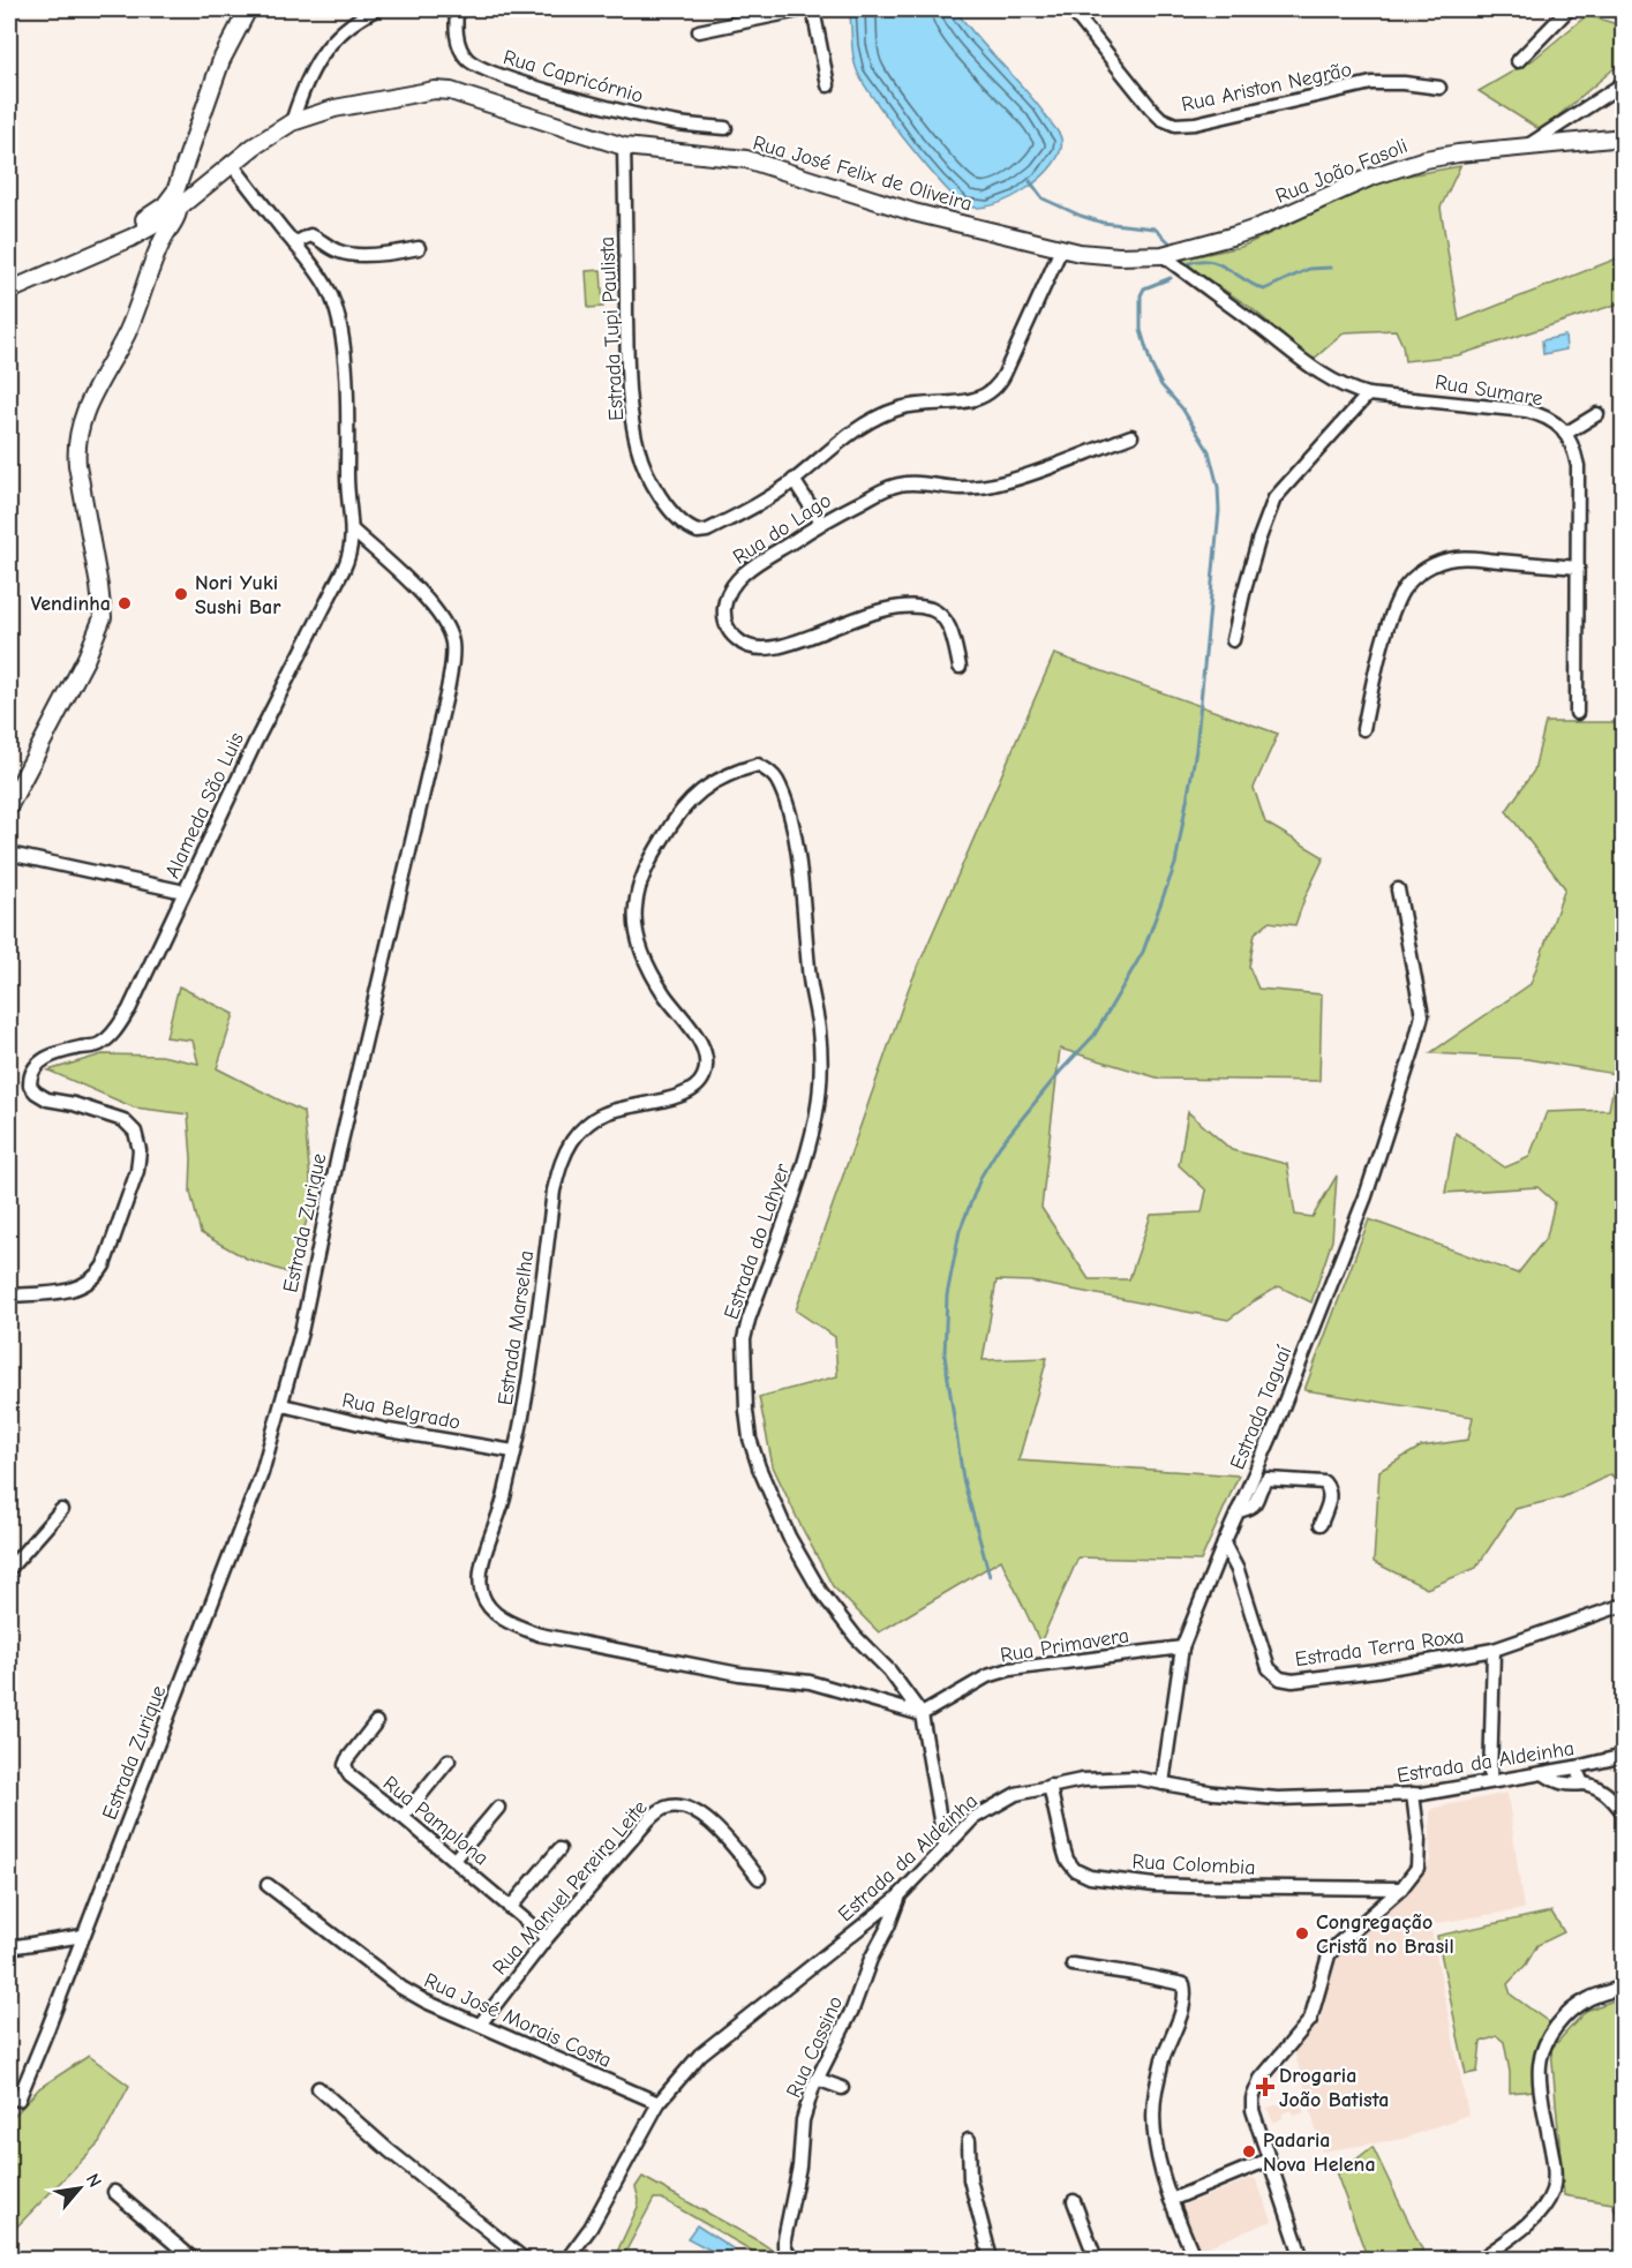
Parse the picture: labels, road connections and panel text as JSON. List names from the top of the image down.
{
  "streets": {
    "main road": ["Rua João Fasoli", "Rua José Felix de Oliveira"],
    "street": [
      "Rua Capricórnio",
      "Rua Ariston Negrão",
      "Estrada Tupi Paulista",
      "Rua Sumare",
      "Rua do Lago",
      "Alameda São Luis",
      "Estrada Zurique",
      "Estrada do Lahyer",
      "Estrada Marselha",
      "Estrada Taguaí",
      "Rua Belgrado",
      "Rua Primavera",
      "Estrada Terra Roxa",
      "Estrada da Aldeinha",
      "Rua Pamplona",
      "Rua Colombia",
      "Rua Manuel Pereira Leite",
      "Rua José Morais Costa",
      "Rua Cassino"
    ]
  },
  "crossings": [
    ["Rua João Fasoli", "Rua José Felix de Oliveira"],
    ["Rua João Fasoli", "Rua Sumare"],
    ["Rua José Felix de Oliveira", "Estrada Tupi Paulista"],
    ["Rua José Felix de Oliveira", "Rua Sumare"],
    ["Rua José Felix de Oliveira", "Alameda São Luis"],
    ["Alameda São Luis", "Estrada Zurique"],
    ["Estrada Zurique", "Rua Belgrado"],
    ["Estrada do Lahyer", "Estrada Marselha"],
    ["Estrada do Lahyer", "Rua Primavera"],
    ["Estrada do Lahyer", "Estrada da Aldeinha"],
    ["Estrada Marselha", "Rua Belgrado"],
    ["Estrada Marselha", "Rua Primavera"],
    ["Estrada Taguaí", "Rua Primavera"],
    ["Estrada Taguaí", "Estrada Terra Roxa"],
    ["Estrada Taguaí", "Estrada da Aldeinha"],
    ["Estrada da Aldeinha", "Rua Colombia"],
    ["Estrada da Aldeinha", "Rua José Morais Costa"],
    ["Estrada da Aldeinha", "Rua Cassino"],
    ["Rua Pamplona", "Rua Manuel Pereira Leite"],
    ["Rua Manuel Pereira Leite", "Rua José Morais Costa"]
  ],
  "places": {
    "other": [
      "Nori Yuki Sushi Bar",
      "Vendinha",
      "Congregação Cristã no Brasil",
      "Padaria Nova Helena"
    ],
    "health": ["Drogaria João Batista"]
  },
  "north": "top right"
}
